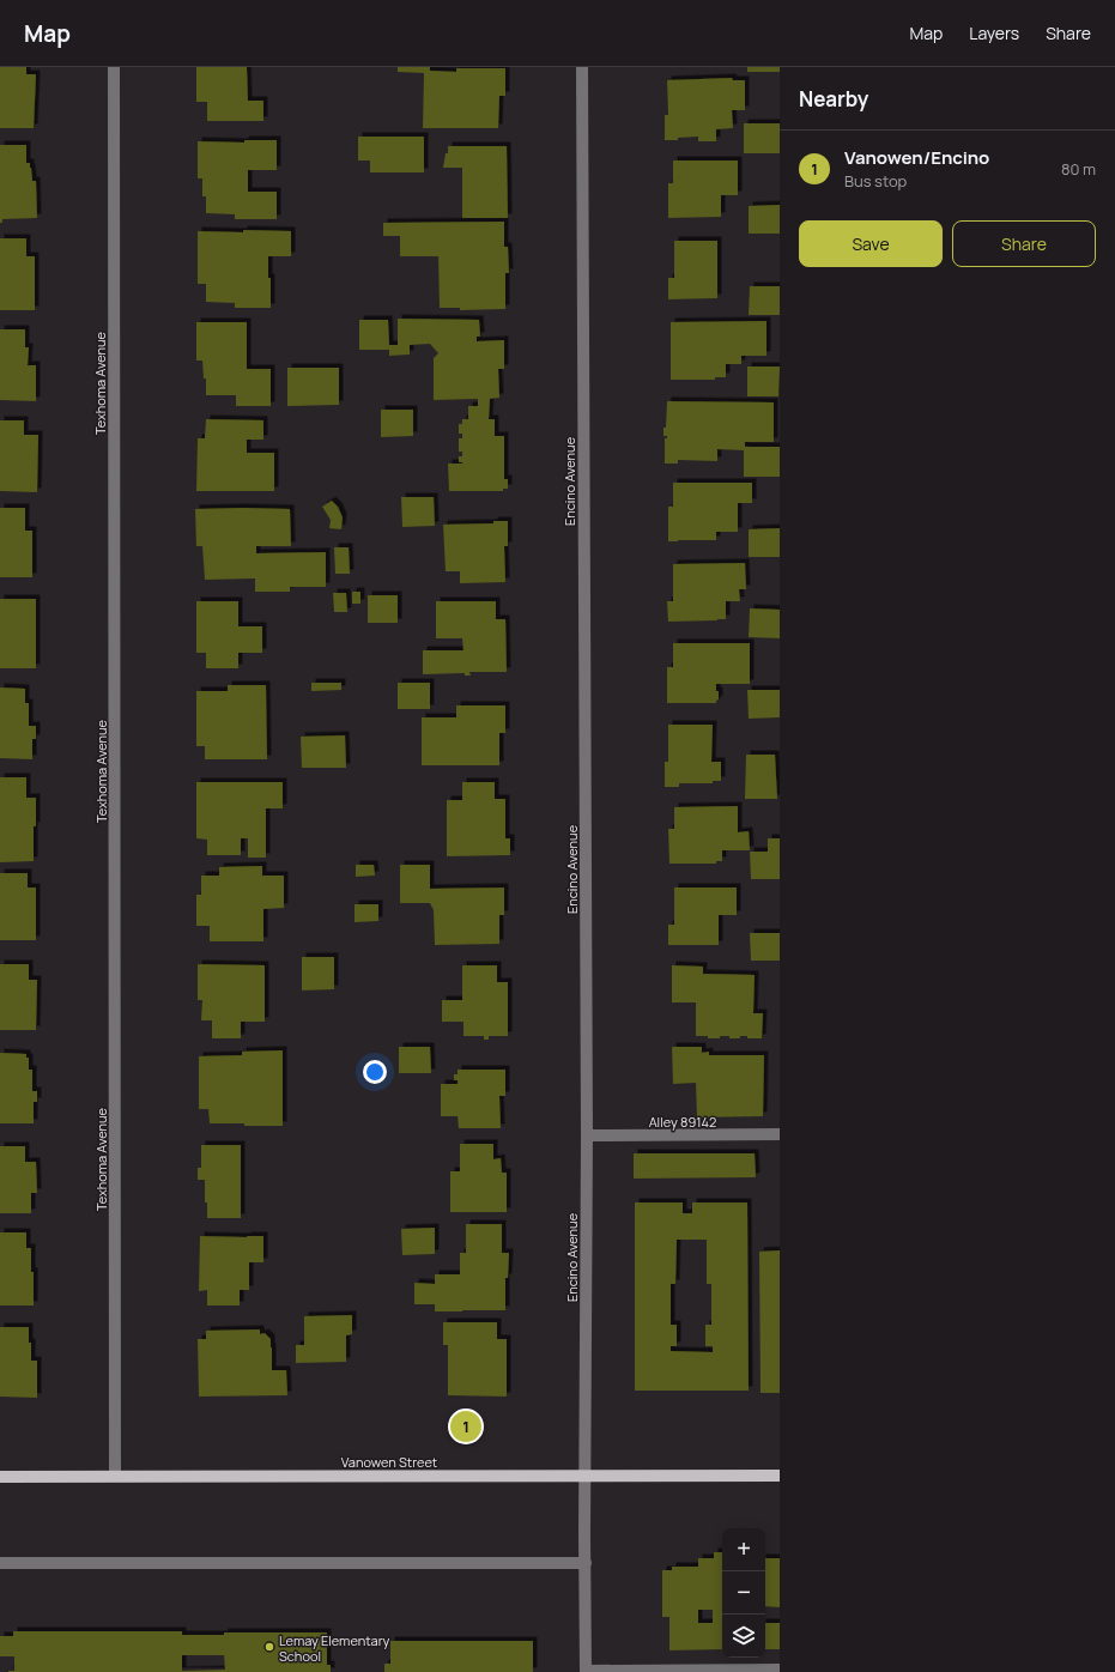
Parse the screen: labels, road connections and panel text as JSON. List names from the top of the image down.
{
  "streets": {
    "main road": ["Vanowen Street"],
    "street": ["Texhoma Avenue", "Encino Avenue", "Alley 89142"]
  },
  "crossings": [
    ["Texhoma Avenue", "Vanowen Street"],
    ["Encino Avenue", "Alley 89142"],
    ["Encino Avenue", "Vanowen Street"]
  ],
  "places": ["Lemay Elementary School"],
  "page": {
    "header": "Map",
    "nav": ["Map", "Layers", "Share"],
    "heading": "Nearby",
    "list": [
      {
        "mark": "1",
        "name": "Vanowen/Encino",
        "note": "Bus stop",
        "value": "80 m"
      }
    ],
    "buttons": ["Save", "Share"],
    "pins": "1",
    "map_buttons": ["+", "−"]
  }
}
